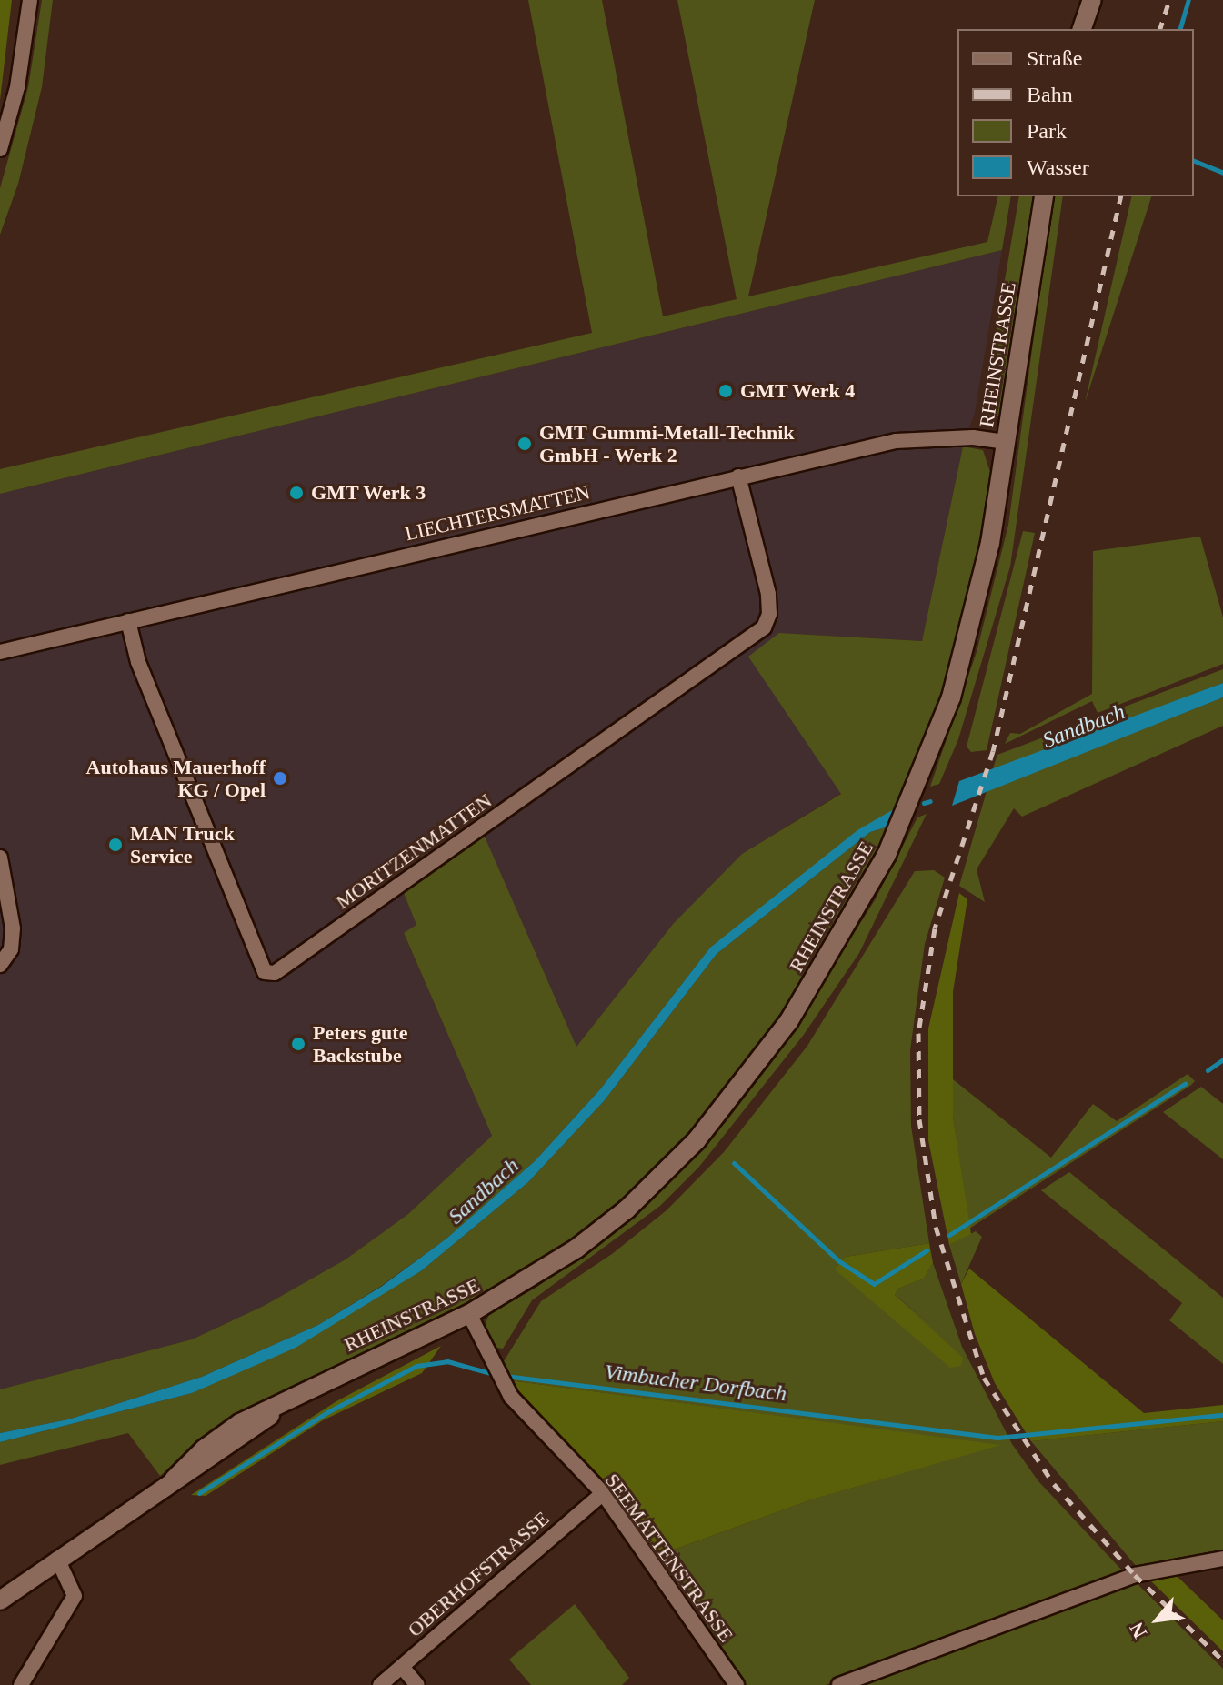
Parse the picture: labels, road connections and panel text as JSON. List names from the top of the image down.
{
  "streets": {
    "street": [
      "RHEINSTRASSE",
      "LIECHTERSMATTEN",
      "MORITZENMATTEN",
      "SEEMATTENSTRASSE",
      "OBERHOFSTRASSE"
    ]
  },
  "crossings": [
    ["RHEINSTRASSE", "LIECHTERSMATTEN"],
    ["RHEINSTRASSE", "SEEMATTENSTRASSE"],
    ["LIECHTERSMATTEN", "MORITZENMATTEN"],
    ["SEEMATTENSTRASSE", "OBERHOFSTRASSE"]
  ],
  "water": ["Sandbach", "Vimbucher Dorfbach"],
  "places": [
    "GMT Werk 4",
    "GMT Gummi-Metall-Technik GmbH - Werk 2",
    "GMT Werk 3",
    "Autohaus Mauerhoff KG / Opel",
    "MAN Truck Service",
    "Peters gute Backstube"
  ],
  "legend": [
    "Straße",
    "Bahn",
    "Park",
    "Wasser"
  ],
  "north": "bottom left"
}
